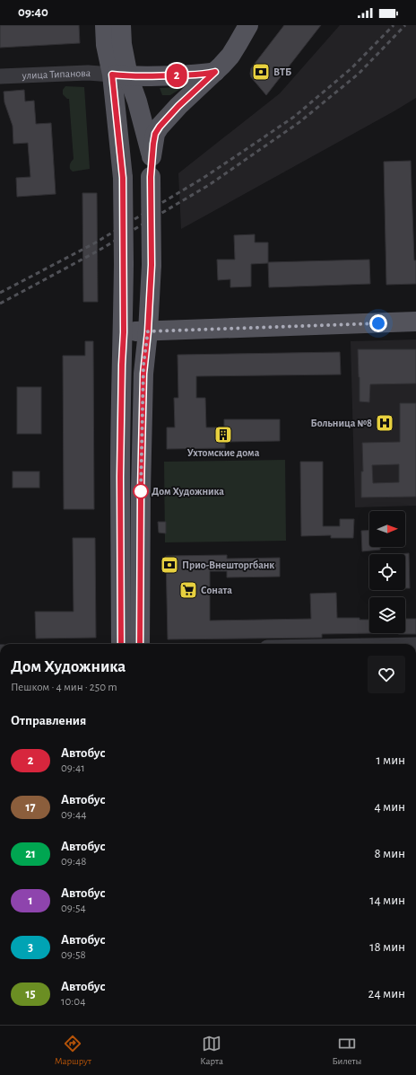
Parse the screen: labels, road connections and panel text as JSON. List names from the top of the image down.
{
  "streets": {
    "street": ["улица Типанова"]
  },
  "places": {
    "bank": ["ВТБ", "Прио-Внешторгбанк"],
    "hospital": ["Больница №8"],
    "building": ["Ухтомские дома"],
    "other": ["Дом Художника"],
    "supermarket": ["Соната"]
  },
  "lines": ["bus line 2"],
  "north": "right",
  "page": {
    "status": "09:40",
    "on_map": "2",
    "heading": [
      ["Дом Художника", "Пешком · 4 мин · 250 m"],
      "Отправления"
    ],
    "list": [
      {
        "mark": "2",
        "name": "Автобус",
        "note": "09:41",
        "value": "1 мин"
      },
      {
        "mark": "17",
        "name": "Автобус",
        "note": "09:44",
        "value": "4 мин"
      },
      {
        "mark": "21",
        "name": "Автобус",
        "note": "09:48",
        "value": "8 мин"
      },
      {
        "mark": "1",
        "name": "Автобус",
        "note": "09:54",
        "value": "14 мин"
      },
      {
        "mark": "3",
        "name": "Автобус",
        "note": "09:58",
        "value": "18 мин"
      },
      {
        "mark": "15",
        "name": "Автобус",
        "note": "10:04",
        "value": "24 мин"
      }
    ],
    "tabs": ["Маршрут", "Карта", "Билеты"]
  }
}
